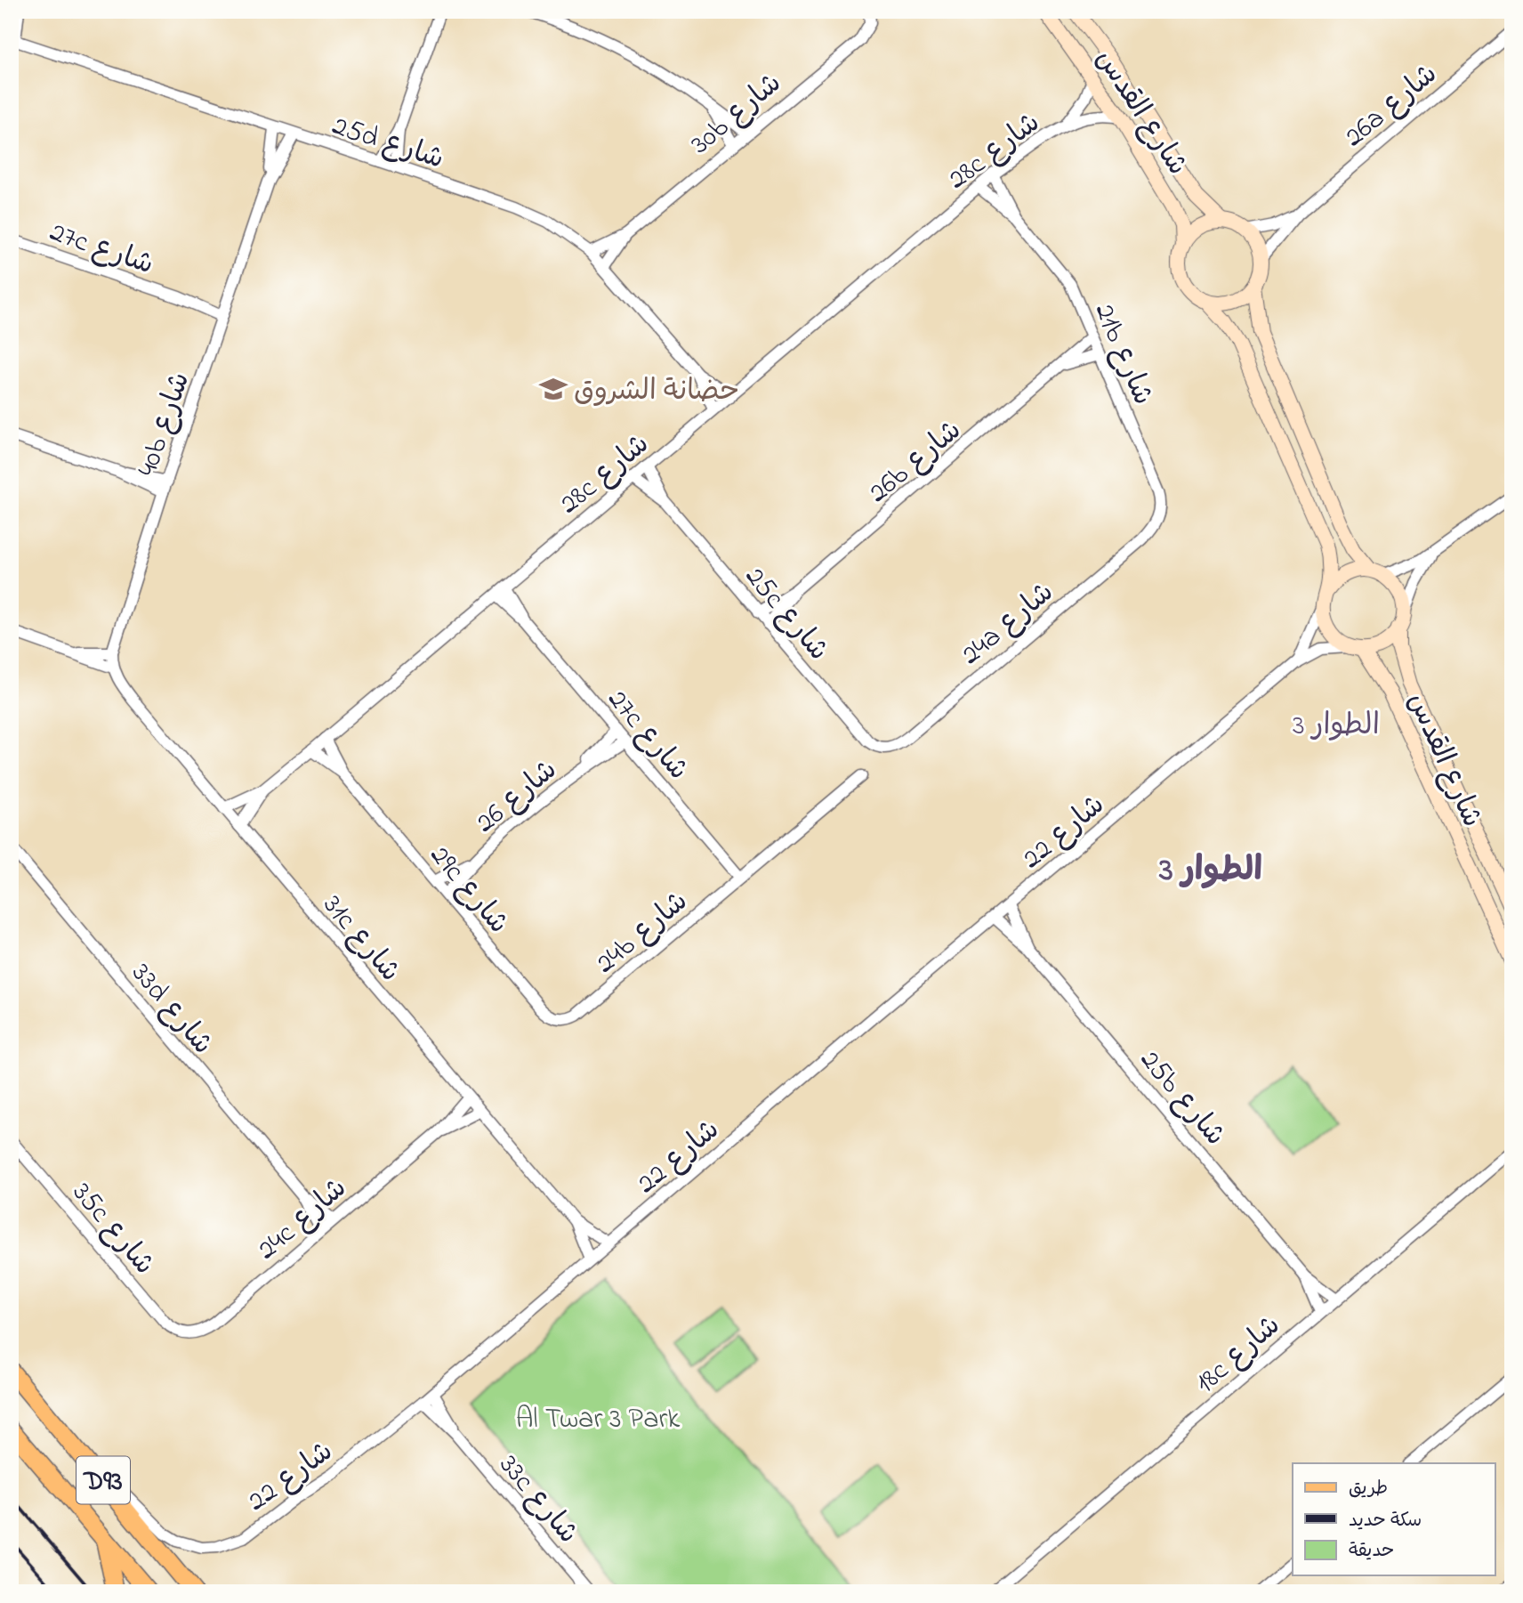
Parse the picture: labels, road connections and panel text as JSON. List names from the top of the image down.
{
  "streets": {
    "main road": ["شارع القدس", "D93"],
    "street": [
      "26a شارع",
      "30b شارع",
      "25d شارع",
      "28c شارع",
      "27c شارع",
      "21b شارع",
      "40b شارع",
      "26b شارع",
      "25c شارع",
      "24a شارع",
      "شارع 26",
      "شارع 22",
      "29c شارع",
      "24b شارع",
      "31c شارع",
      "33d شارع",
      "25b شارع",
      "24c شارع",
      "35c شارع",
      "18c شارع",
      "33c شارع"
    ]
  },
  "crossings": [
    ["26a شارع", "شارع القدس"],
    ["شارع القدس", "28c شارع"],
    ["شارع القدس", "شارع 22"],
    ["30b شارع", "25d شارع"],
    ["25d شارع", "28c شارع"],
    ["25d شارع", "40b شارع"],
    ["28c شارع", "27c شارع"],
    ["28c شارع", "21b شارع"],
    ["28c شارع", "25c شارع"],
    ["28c شارع", "29c شارع"],
    ["28c شارع", "31c شارع"],
    ["27c شارع", "40b شارع"],
    ["27c شارع", "شارع 26"],
    ["27c شارع", "24b شارع"],
    ["21b شارع", "26b شارع"],
    ["21b شارع", "24a شارع"],
    ["40b شارع", "31c شارع"],
    ["26b شارع", "25c شارع"],
    ["25c شارع", "24a شارع"],
    ["شارع 26", "29c شارع"],
    ["شارع 22", "31c شارع"],
    ["شارع 22", "25b شارع"],
    ["شارع 22", "D93"],
    ["شارع 22", "33c شارع"],
    ["29c شارع", "24b شارع"],
    ["31c شارع", "24c شارع"],
    ["33d شارع", "24c شارع"],
    ["25b شارع", "18c شارع"],
    ["24c شارع", "35c شارع"]
  ],
  "districts": ["الطوار 3", "الطوار 3"],
  "parks": ["Al Twar 3 Park"],
  "places": {
    "school or university": ["حضانة الشروق"]
  },
  "legend": ["طريق", "سكة حديد", "حديقة"]
}
